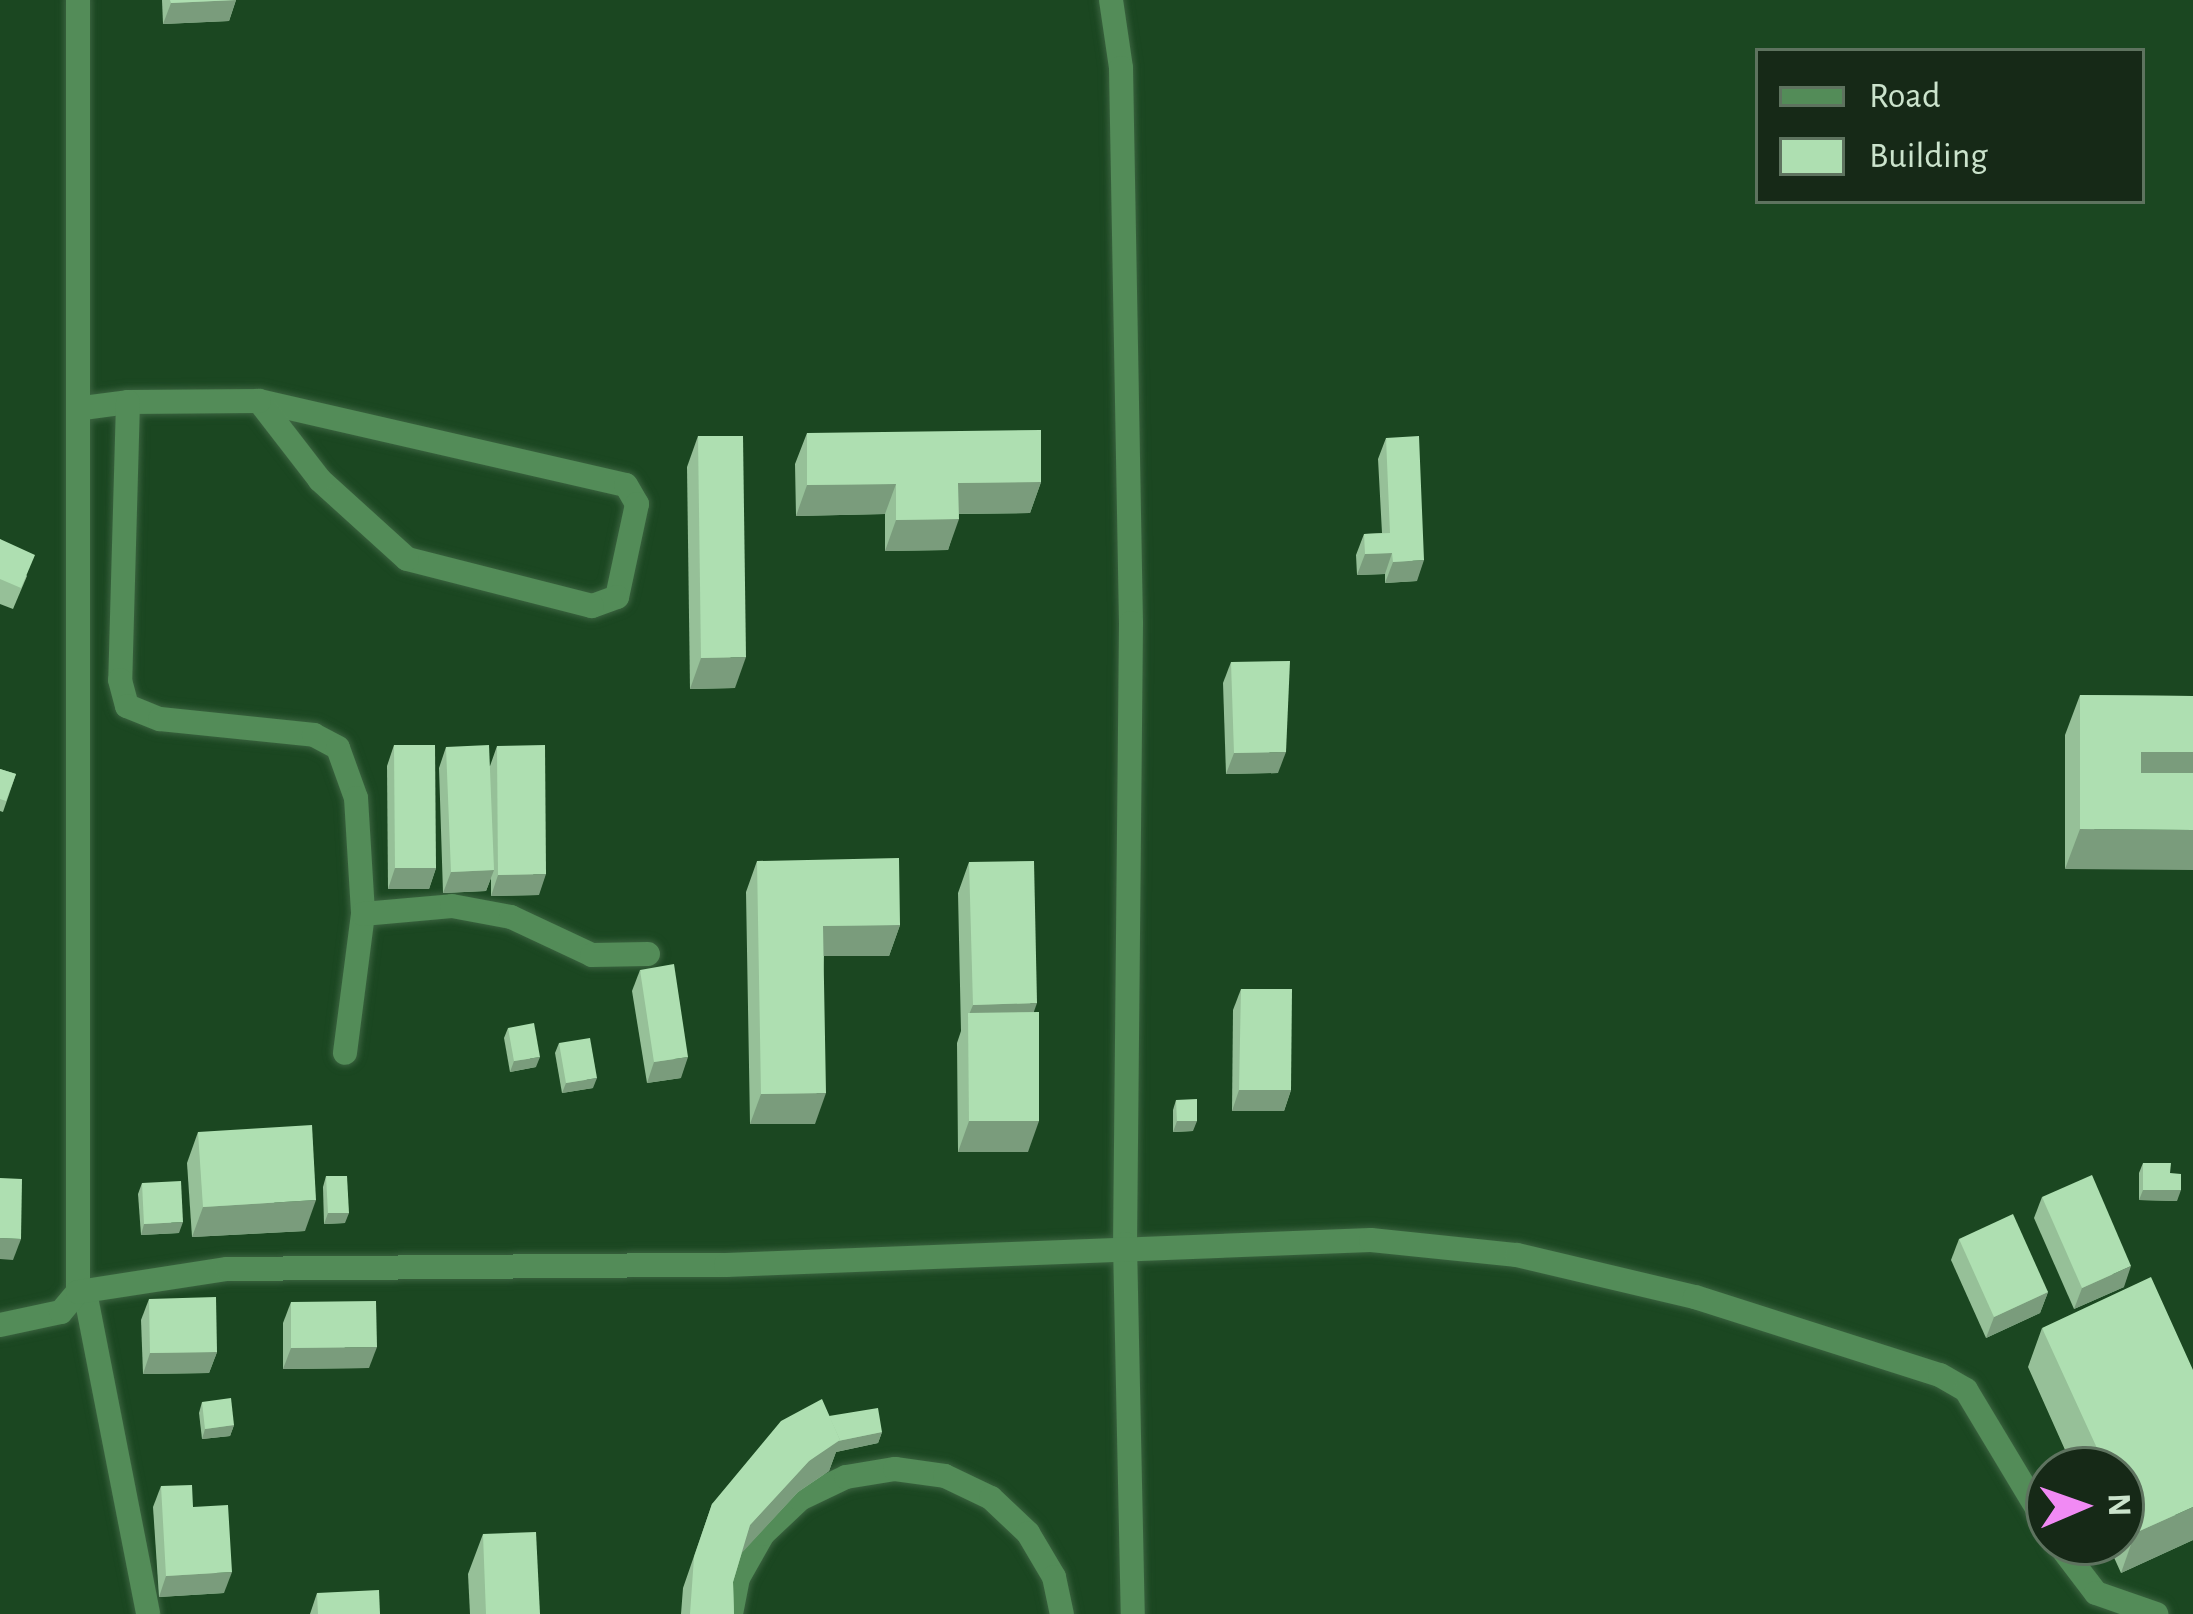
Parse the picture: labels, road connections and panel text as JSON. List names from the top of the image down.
{
  "legend": ["Road", "Building"],
  "north": "right"
}
